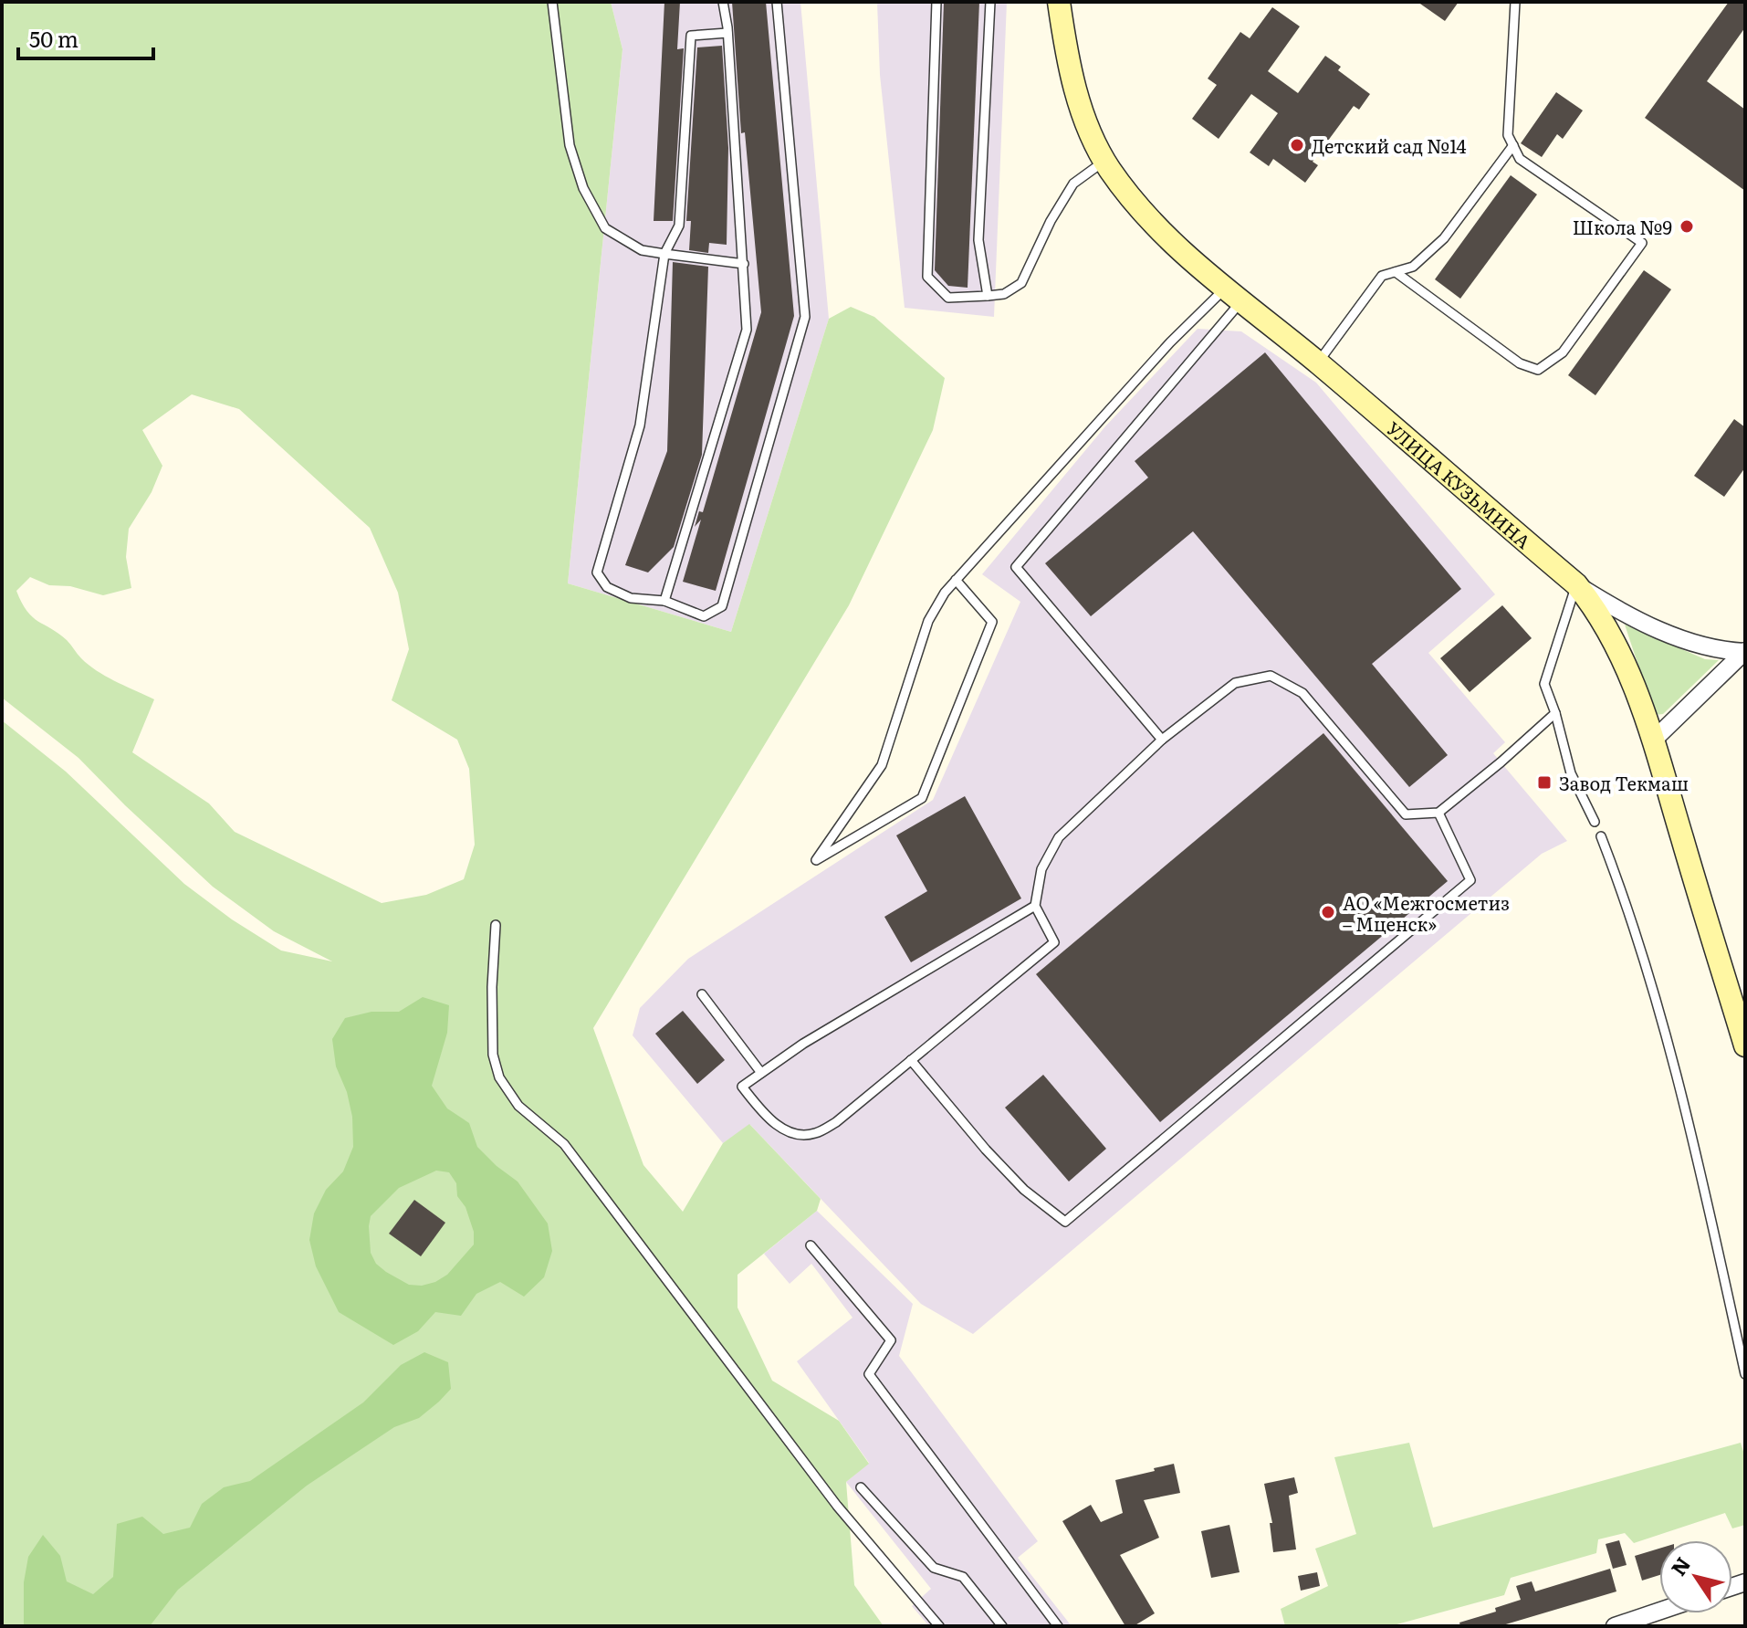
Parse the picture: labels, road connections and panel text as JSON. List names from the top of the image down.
{
  "streets": {
    "main road": ["УЛИЦА КУЗЬМИНА"]
  },
  "places": {
    "other": ["Детский сад №14", "Школа №9", "АО «Межгосметиз – Мценск»"],
    "transit": ["Завод Текмаш"]
  },
  "scale_bar": "50 m",
  "north": "top left"
}
